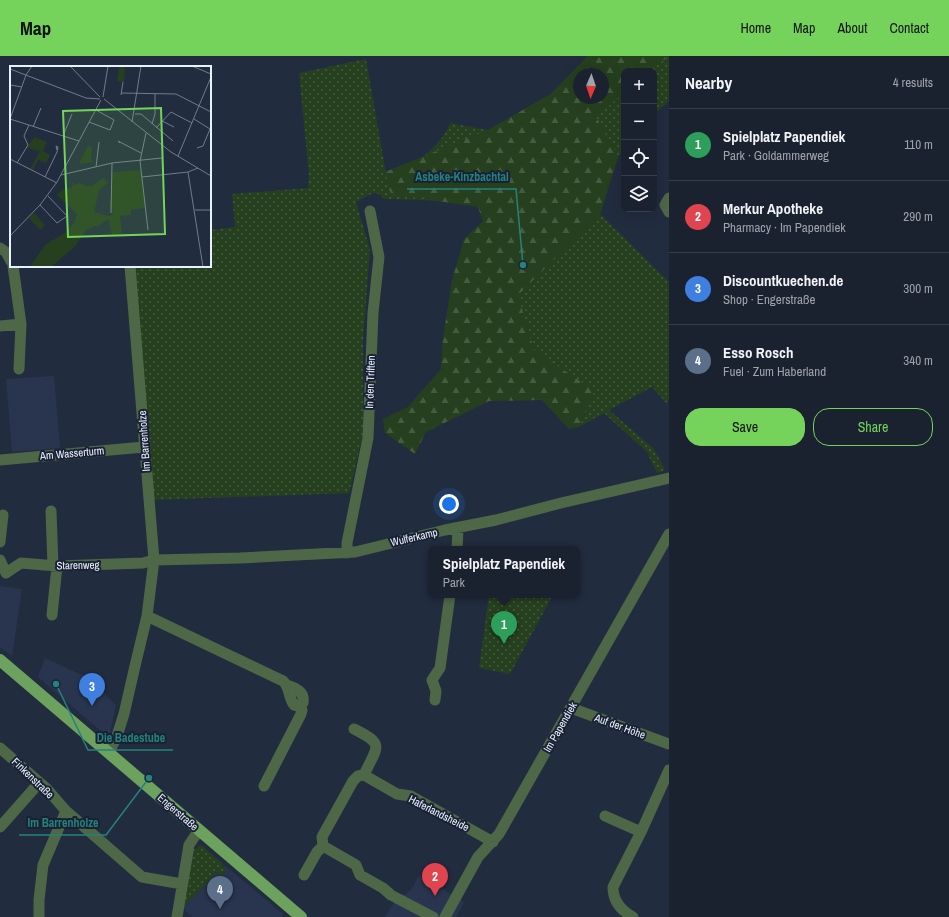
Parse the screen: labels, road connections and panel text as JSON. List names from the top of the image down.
{
  "streets": {
    "main road": ["Engerstraße"],
    "street": [
      "In den Triften",
      "Im Barrenholze",
      "Am Wasserturm",
      "Wulferkamp",
      "Starenweg",
      "Auf der Höhe",
      "Im Papendiek",
      "Finkenstraße",
      "Haferlandsheide"
    ]
  },
  "crossings": [
    ["In den Triften", "Wulferkamp"],
    ["Im Barrenholze", "Am Wasserturm"],
    ["Im Barrenholze", "Wulferkamp"],
    ["Im Barrenholze", "Starenweg"],
    ["Im Barrenholze", "Engerstraße"],
    ["Wulferkamp", "Starenweg"],
    ["Auf der Höhe", "Im Papendiek"],
    ["Im Papendiek", "Haferlandsheide"]
  ],
  "places": ["Asbeke-Kinzbachtal", "Die Badestube", "Im Barrenholze"],
  "north": "bottom",
  "page": {
    "header": "Map",
    "nav": [
      "Home",
      "Map",
      "About",
      "Contact"
    ],
    "heading": ["Nearby", "4 results"],
    "map_buttons": ["+", "−"],
    "list": [
      {
        "mark": "1",
        "name": "Spielplatz Papendiek",
        "note": "Park · Goldammerweg",
        "value": "110 m"
      },
      {
        "mark": "2",
        "name": "Merkur Apotheke",
        "note": "Pharmacy · Im Papendiek",
        "value": "290 m"
      },
      {
        "mark": "3",
        "name": "Discountkuechen.de",
        "note": "Shop · Engerstraße",
        "value": "300 m"
      },
      {
        "mark": "4",
        "name": "Esso Rosch",
        "note": "Fuel · Zum Haberland",
        "value": "340 m"
      }
    ],
    "buttons": ["Save", "Share"],
    "popup": ["Spielplatz Papendiek", "Park"],
    "pins": [
      "1",
      "3",
      "2",
      "4"
    ]
  }
}
